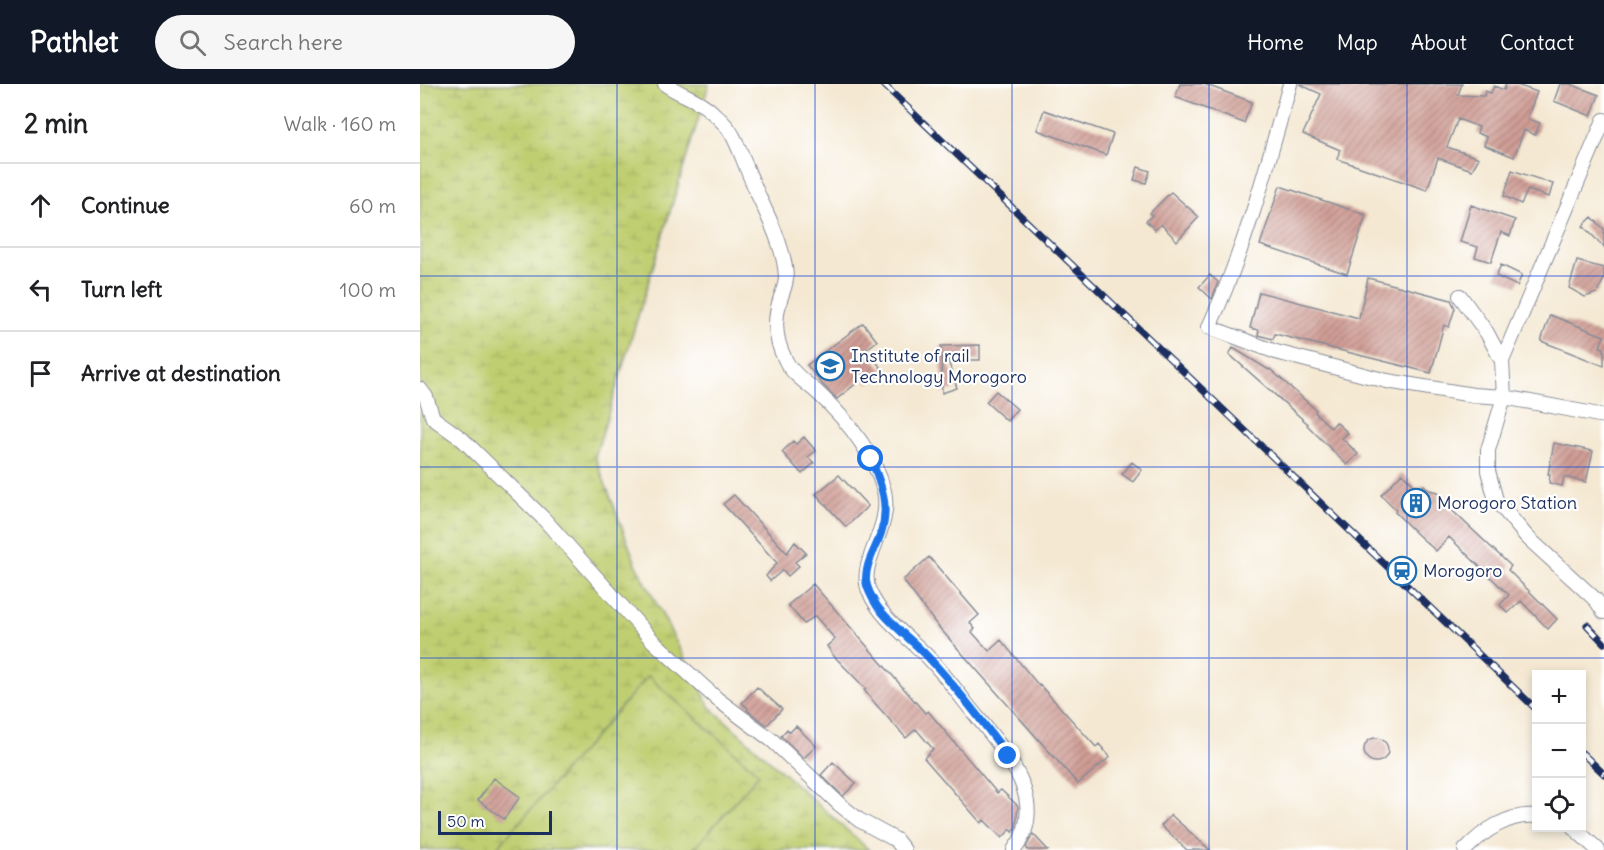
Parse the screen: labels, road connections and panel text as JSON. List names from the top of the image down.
{
  "places": {
    "school or university": ["Institute of rail Technology Morogoro"],
    "building": ["Morogoro Station"],
    "station": ["Morogoro"]
  },
  "scale_bar": "50 m",
  "page": {
    "header": "Pathlet",
    "search": "Search here",
    "nav": [
      "Home",
      "Map",
      "About",
      "Contact"
    ],
    "heading": ["2 min", "Walk · 160 m"],
    "list": [
      ["Continue", "60 m"],
      ["Turn left", "100 m"],
      "Arrive at destination"
    ],
    "map_buttons": ["+", "−"],
    "scale": "50 m"
  }
}
